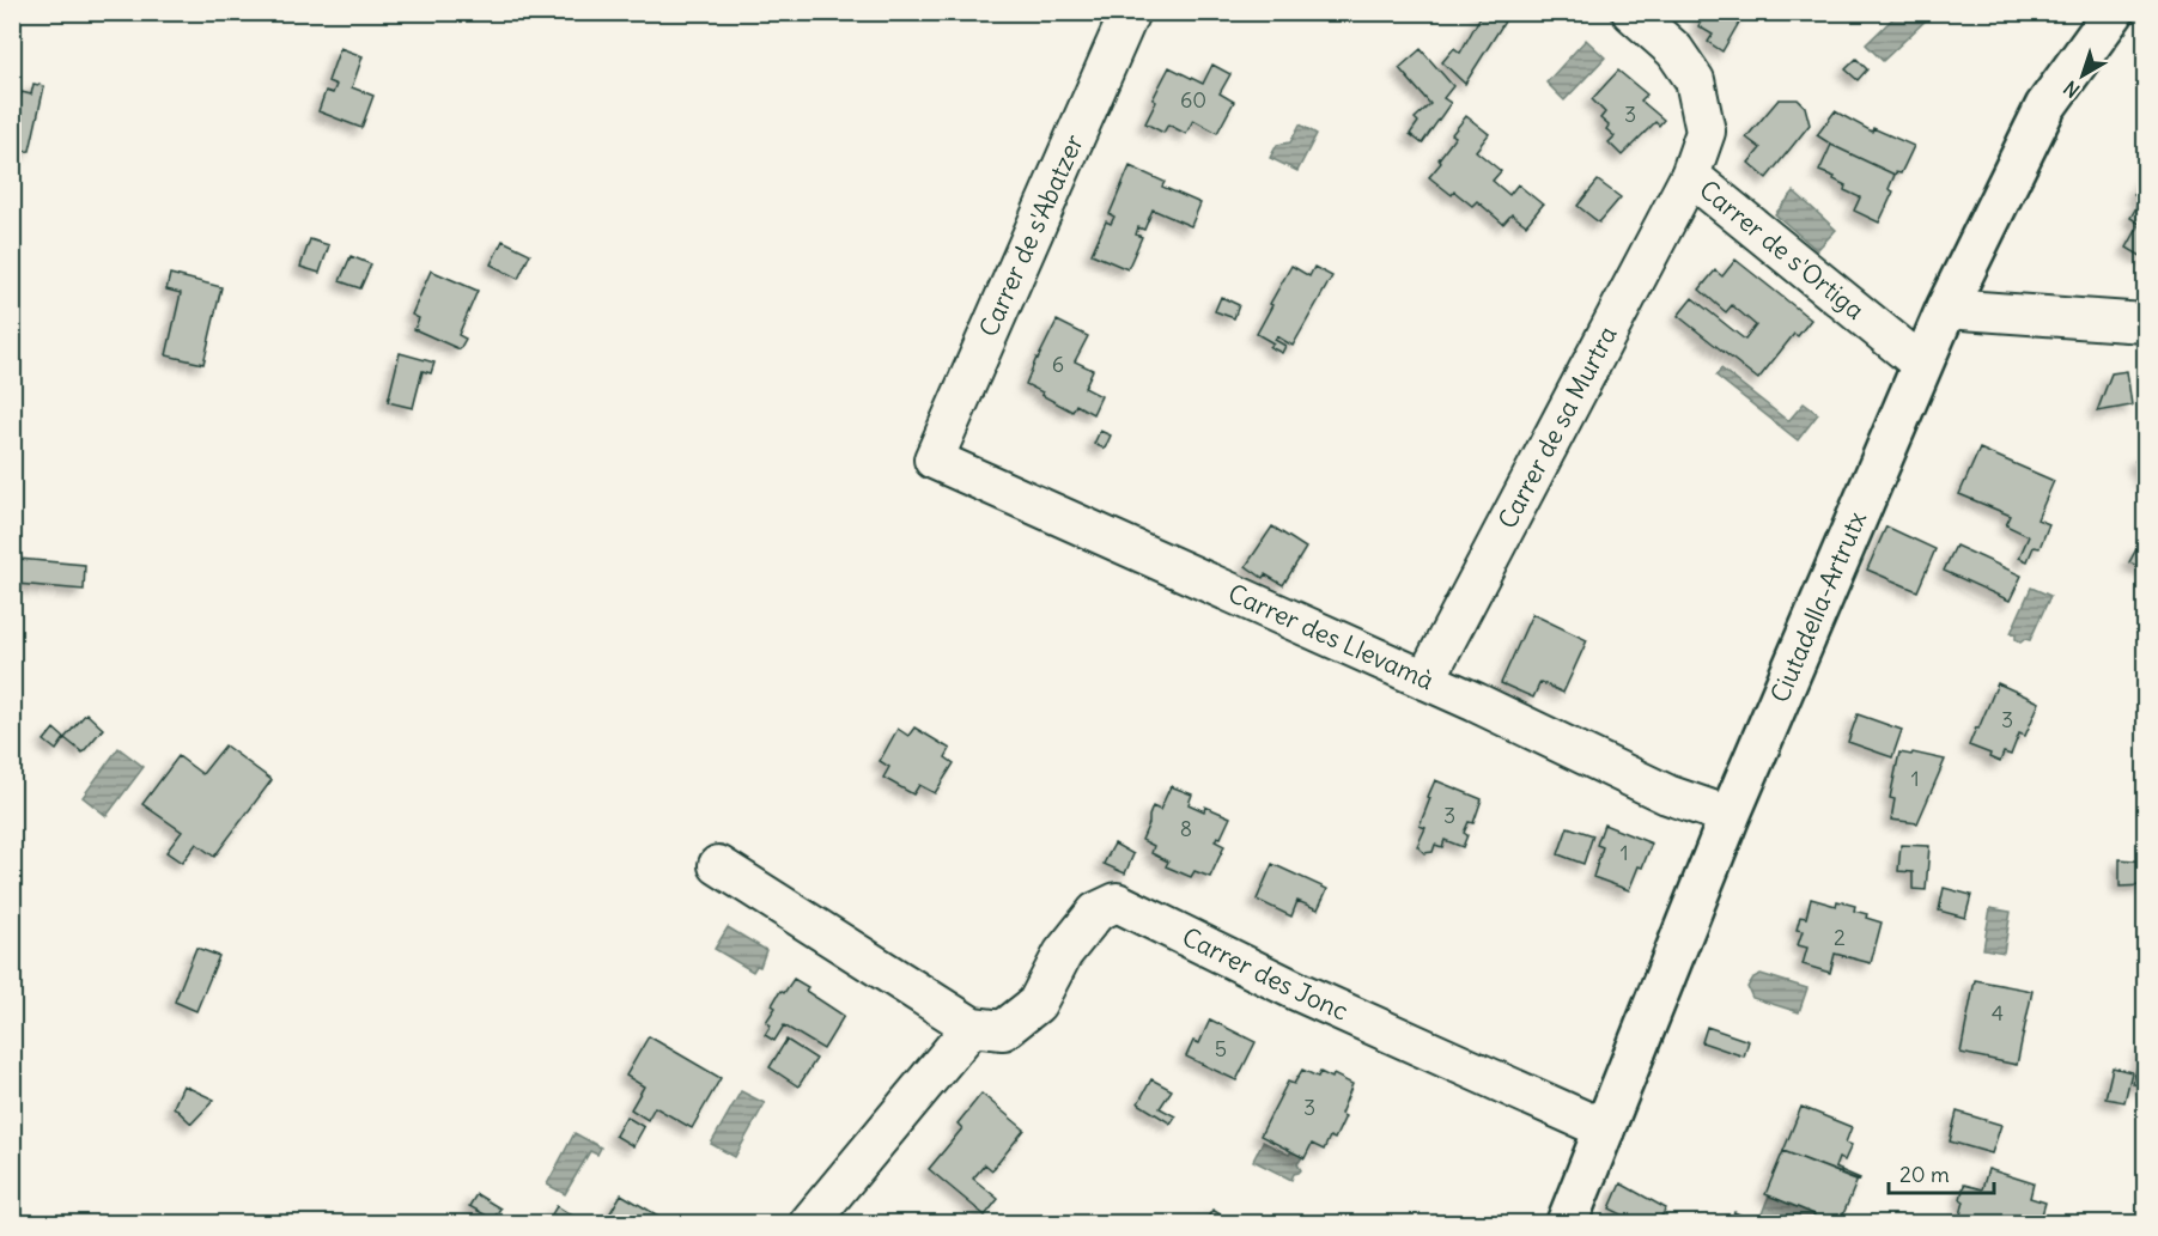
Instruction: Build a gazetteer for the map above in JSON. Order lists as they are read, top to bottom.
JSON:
{
  "streets": {
    "main road": ["Ciutadella-Artrutx"],
    "street": [
      "Carrer de s'Abatzer",
      "Carrer de s'Ortiga",
      "Carrer de sa Murtra",
      "Carrer des Llevamà",
      "Carrer des Jonc"
    ]
  },
  "crossings": [
    ["Carrer de s'Abatzer", "Carrer des Llevamà"],
    ["Carrer de s'Ortiga", "Carrer de sa Murtra"],
    ["Carrer de s'Ortiga", "Ciutadella-Artrutx"],
    ["Carrer de sa Murtra", "Carrer des Llevamà"],
    ["Ciutadella-Artrutx", "Carrer des Llevamà"],
    ["Ciutadella-Artrutx", "Carrer des Jonc"]
  ],
  "house_numbers": [
    "60",
    "3",
    "6",
    "3",
    "1",
    "3",
    "8",
    "1",
    "2",
    "4",
    "5",
    "3"
  ],
  "scale_bar": "20 m",
  "north": "bottom left"
}
